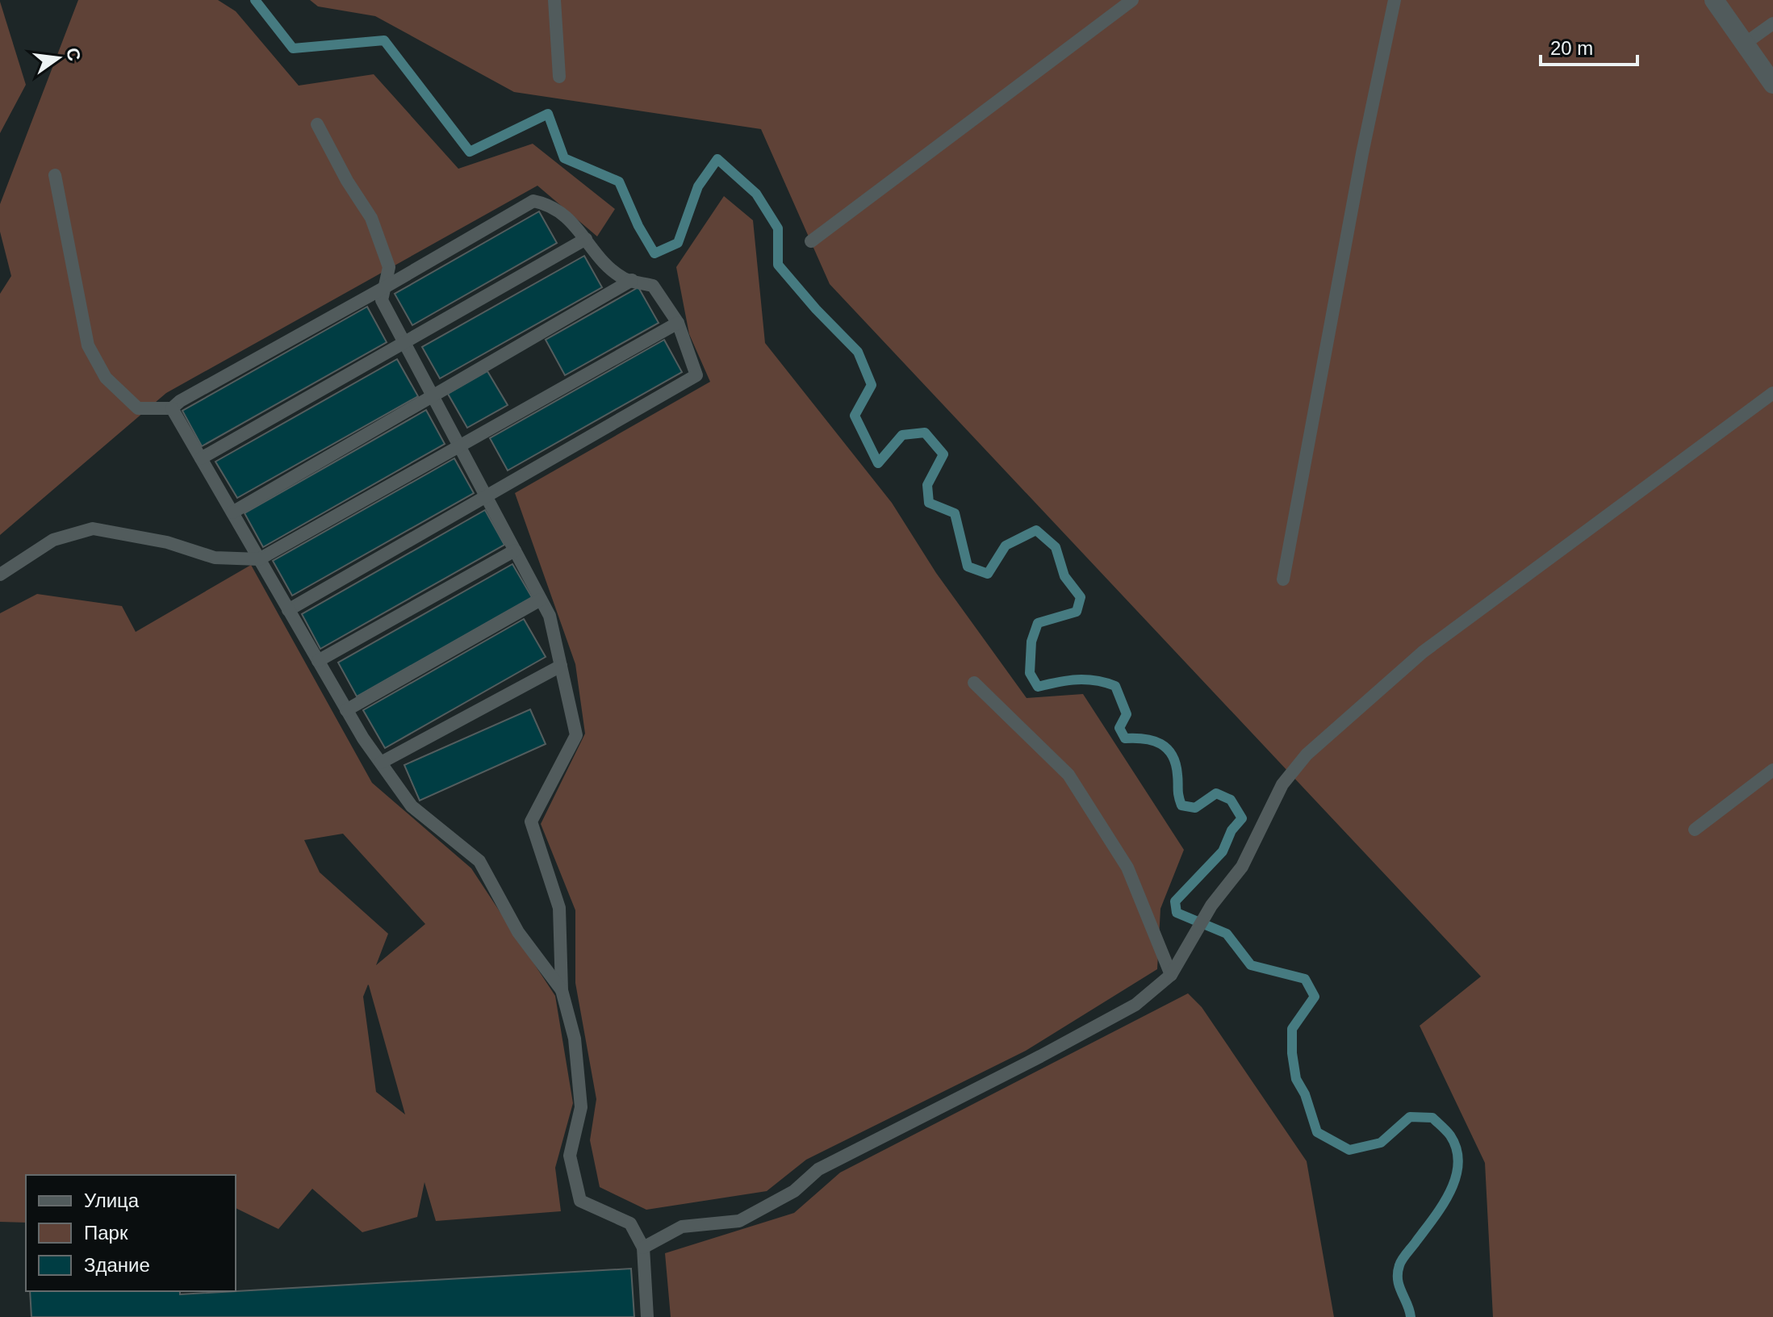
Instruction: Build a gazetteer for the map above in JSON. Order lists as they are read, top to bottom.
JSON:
{
  "legend": ["Улица", "Парк", "Здание"],
  "scale_bar": "20 m",
  "north": "right"
}
